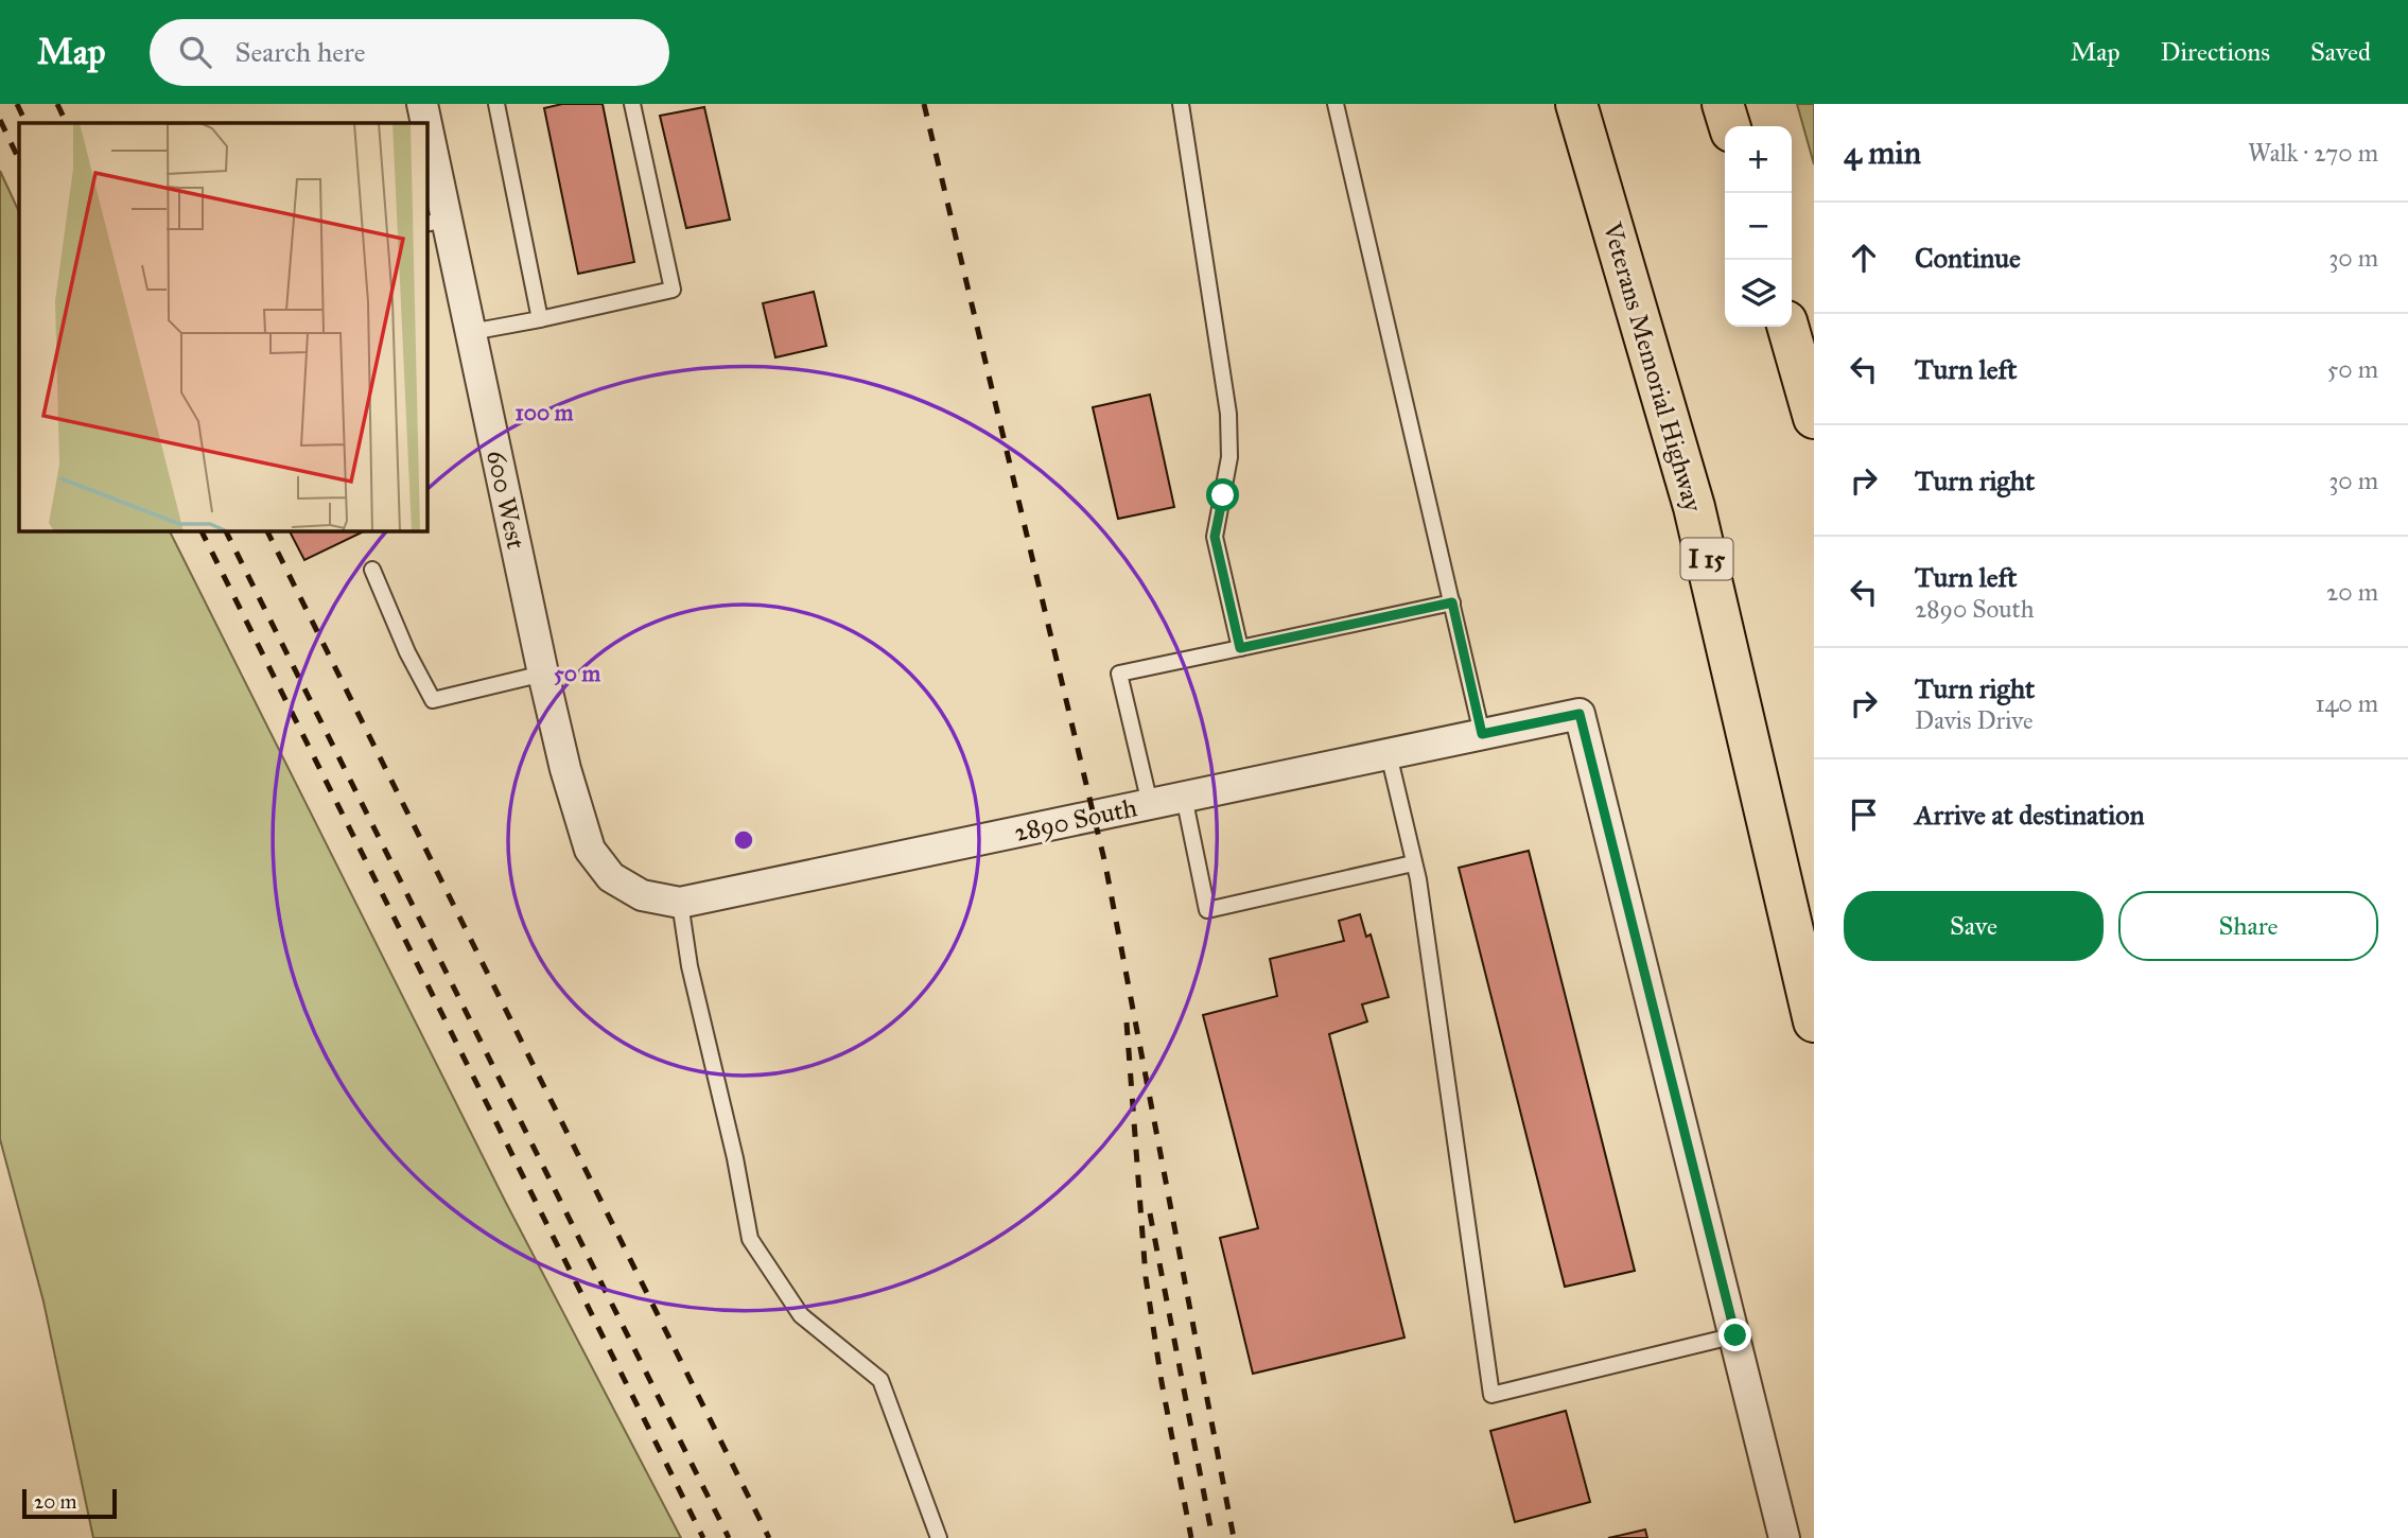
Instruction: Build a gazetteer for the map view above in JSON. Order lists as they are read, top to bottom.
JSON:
{
  "streets": {
    "highway": ["Veterans Memorial Highway", "I 15"],
    "street": ["600 West", "2890 South"]
  },
  "crossings": [
    ["600 West", "2890 South"]
  ],
  "scale_bar": "20 m",
  "page": {
    "header": "Map",
    "search": "Search here",
    "nav": ["Map", "Directions", "Saved"],
    "heading": ["4 min", "Walk · 270 m"],
    "map_buttons": ["+", "−"],
    "list": [
      ["Continue", "30 m"],
      ["Turn left", "50 m"],
      ["Turn right", "30 m"],
      ["Turn left", "2890 South", "20 m"],
      ["Turn right", "Davis Drive", "140 m"],
      "Arrive at destination"
    ],
    "buttons": ["Save", "Share"],
    "scale": "20 m"
  },
  "rings": ["100 m", "50 m"]
}
